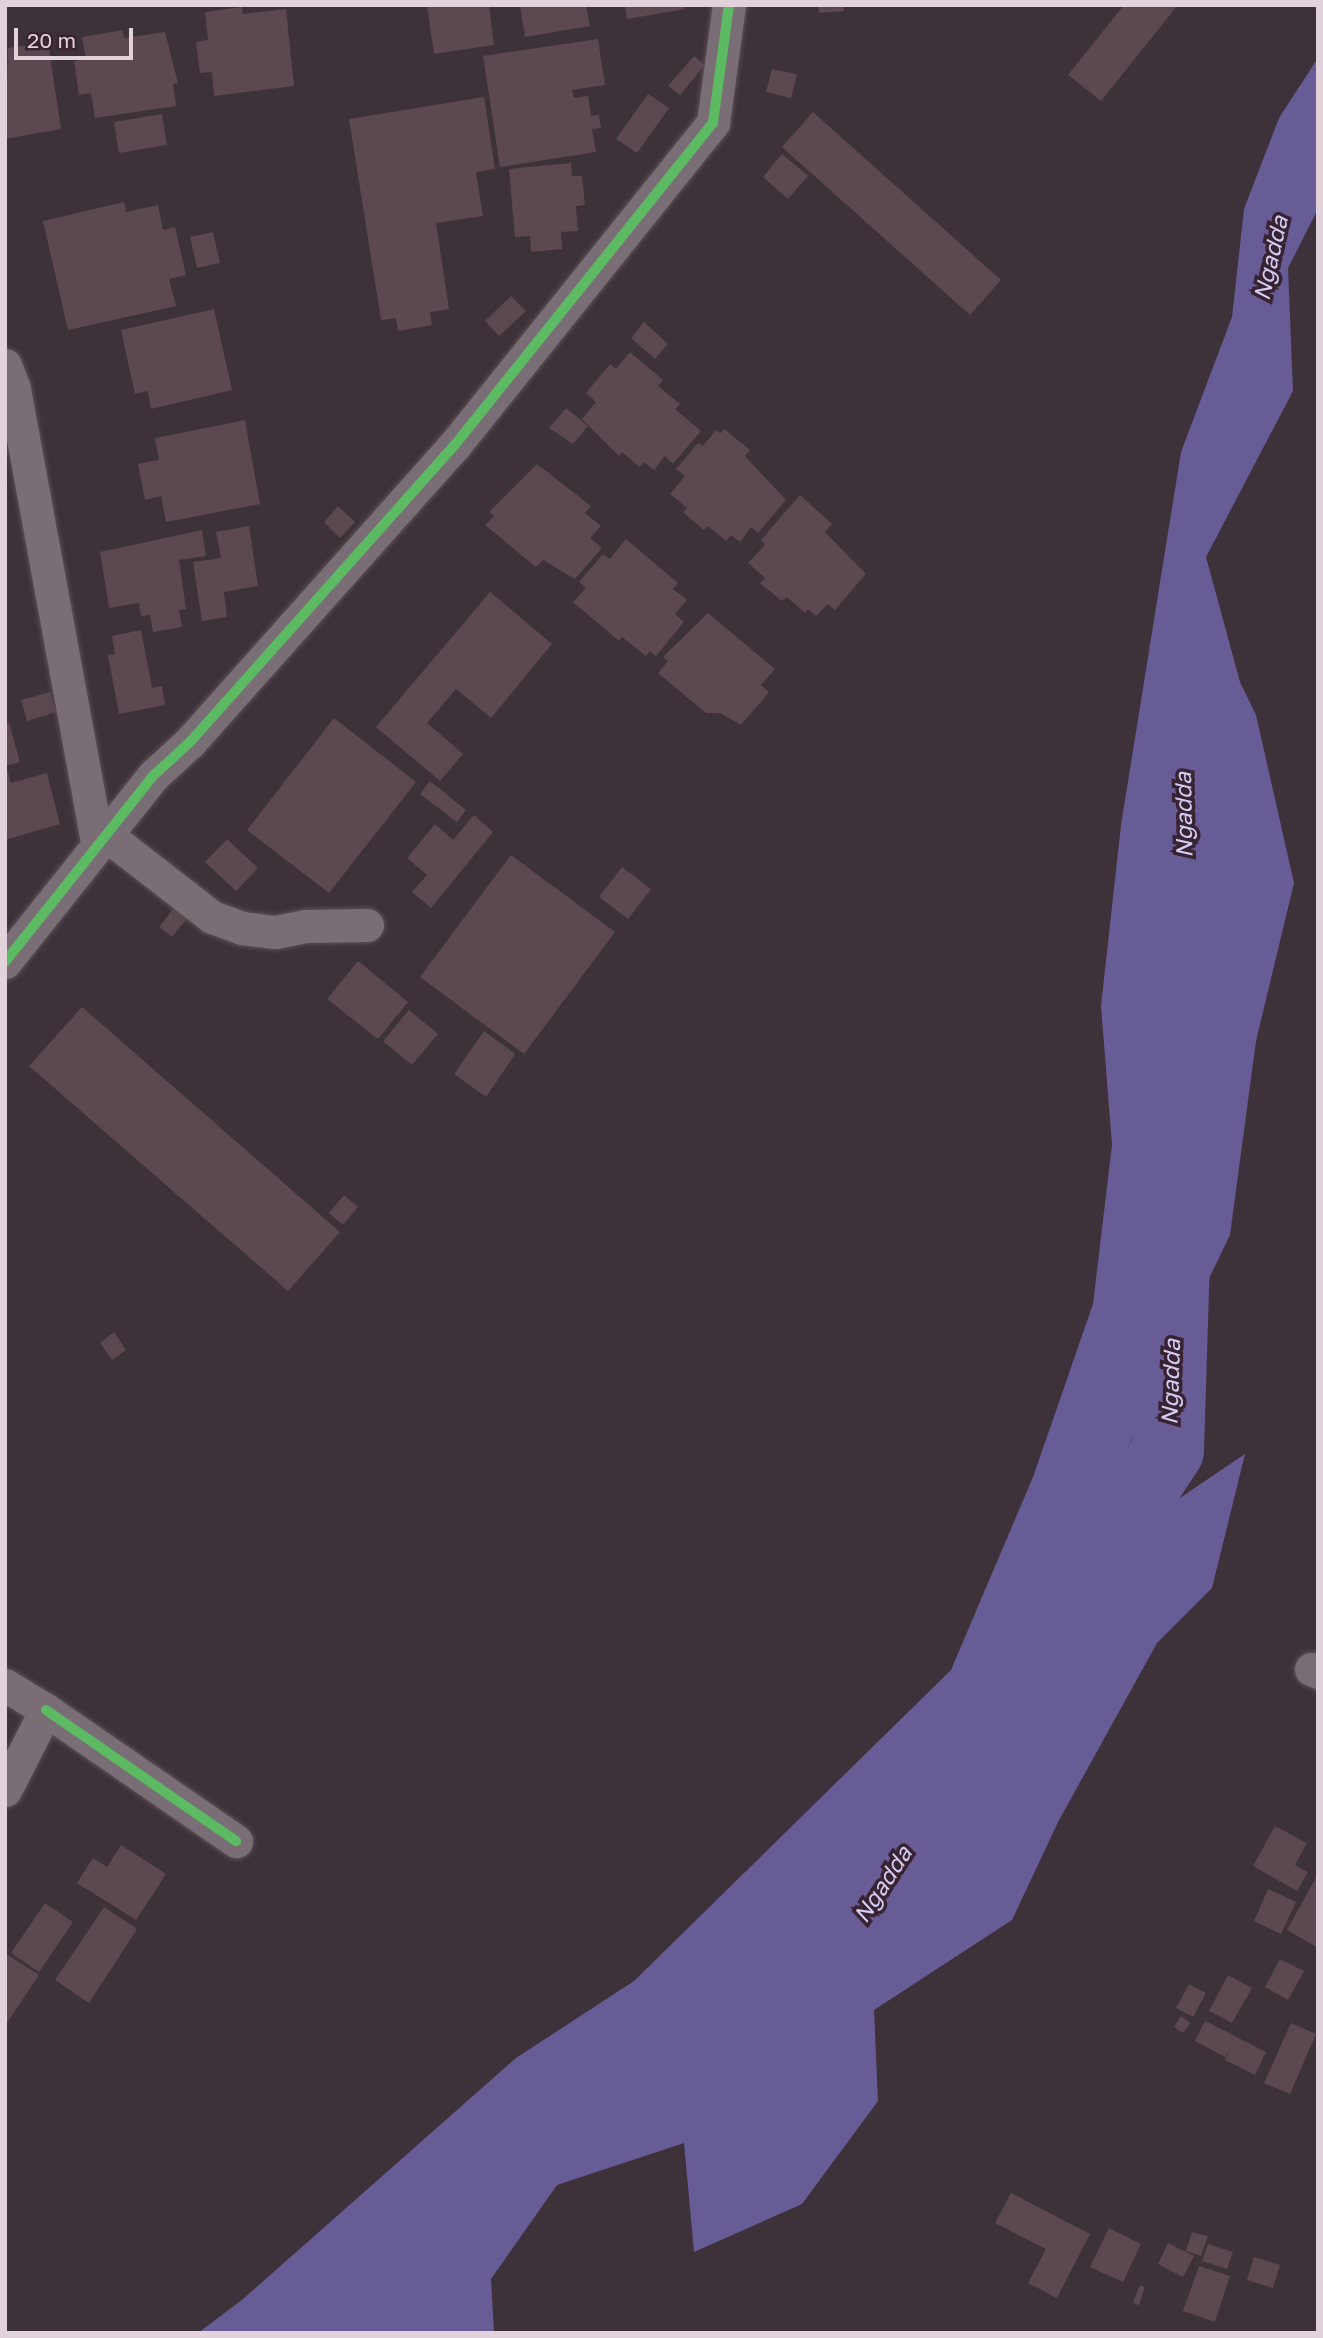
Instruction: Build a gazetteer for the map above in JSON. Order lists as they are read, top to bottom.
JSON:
{
  "water": ["Ngadda"],
  "scale_bar": "20 m"
}
